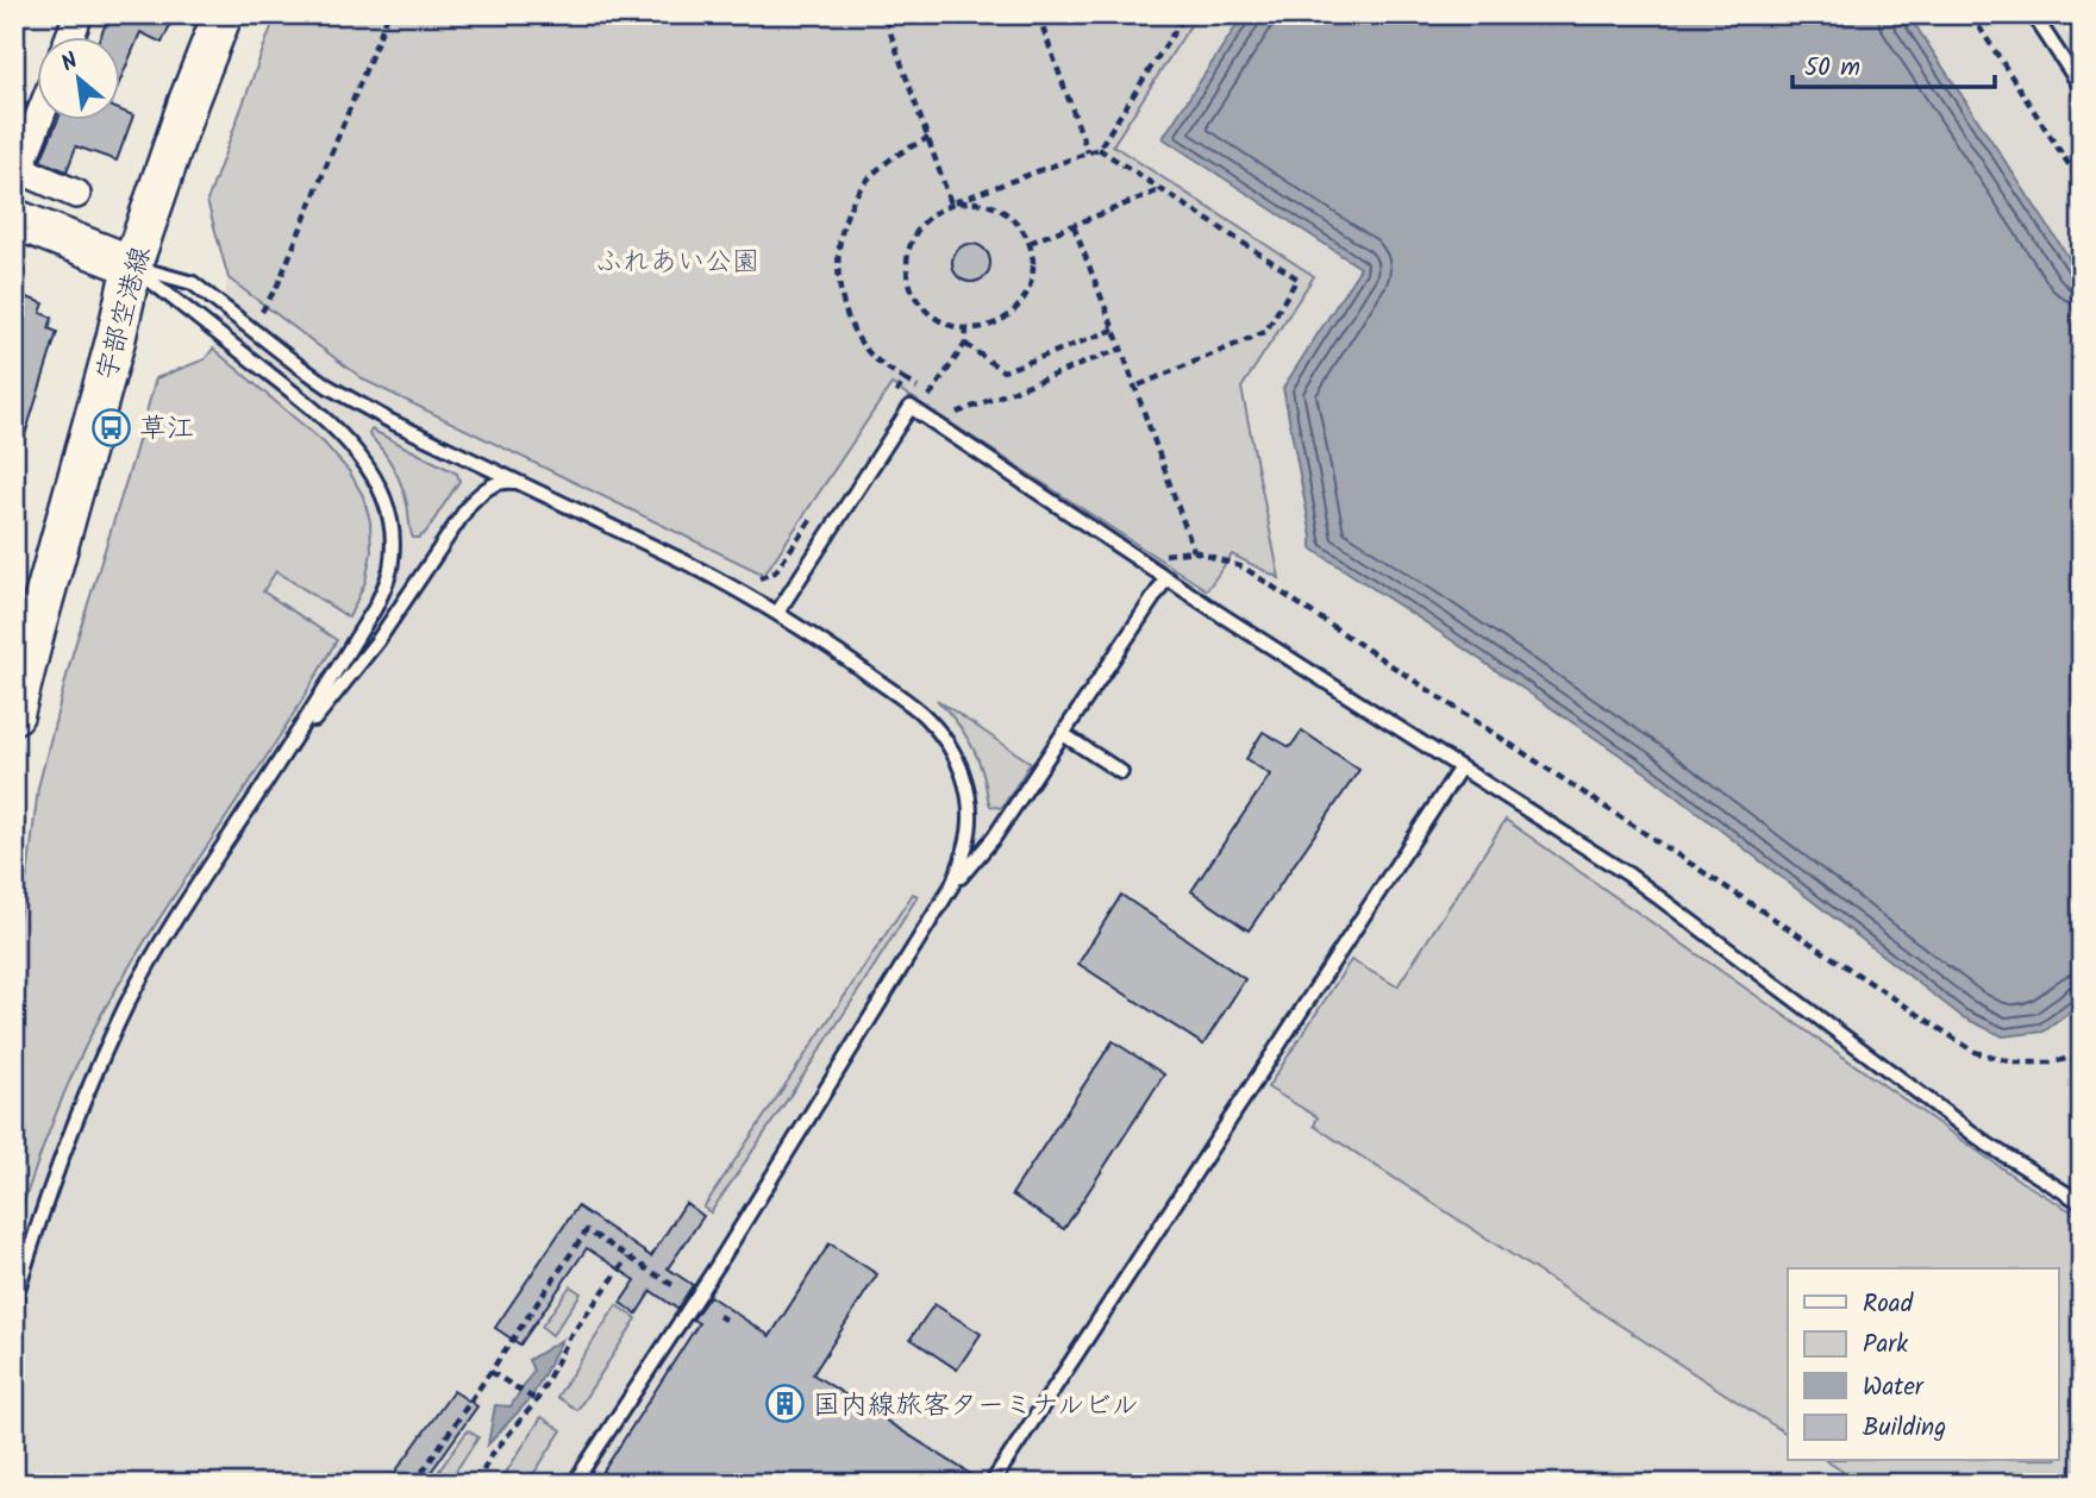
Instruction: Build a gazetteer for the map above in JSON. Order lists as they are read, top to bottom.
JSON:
{
  "streets": {
    "main road": ["宇部空港線"]
  },
  "parks": ["ふれあい公園"],
  "places": {
    "bus stop": ["草江"],
    "building": ["国内線旅客ターミナルビル"]
  },
  "legend": [
    "Road",
    "Park",
    "Water",
    "Building"
  ],
  "scale_bar": "50 m",
  "north": "top left"
}
